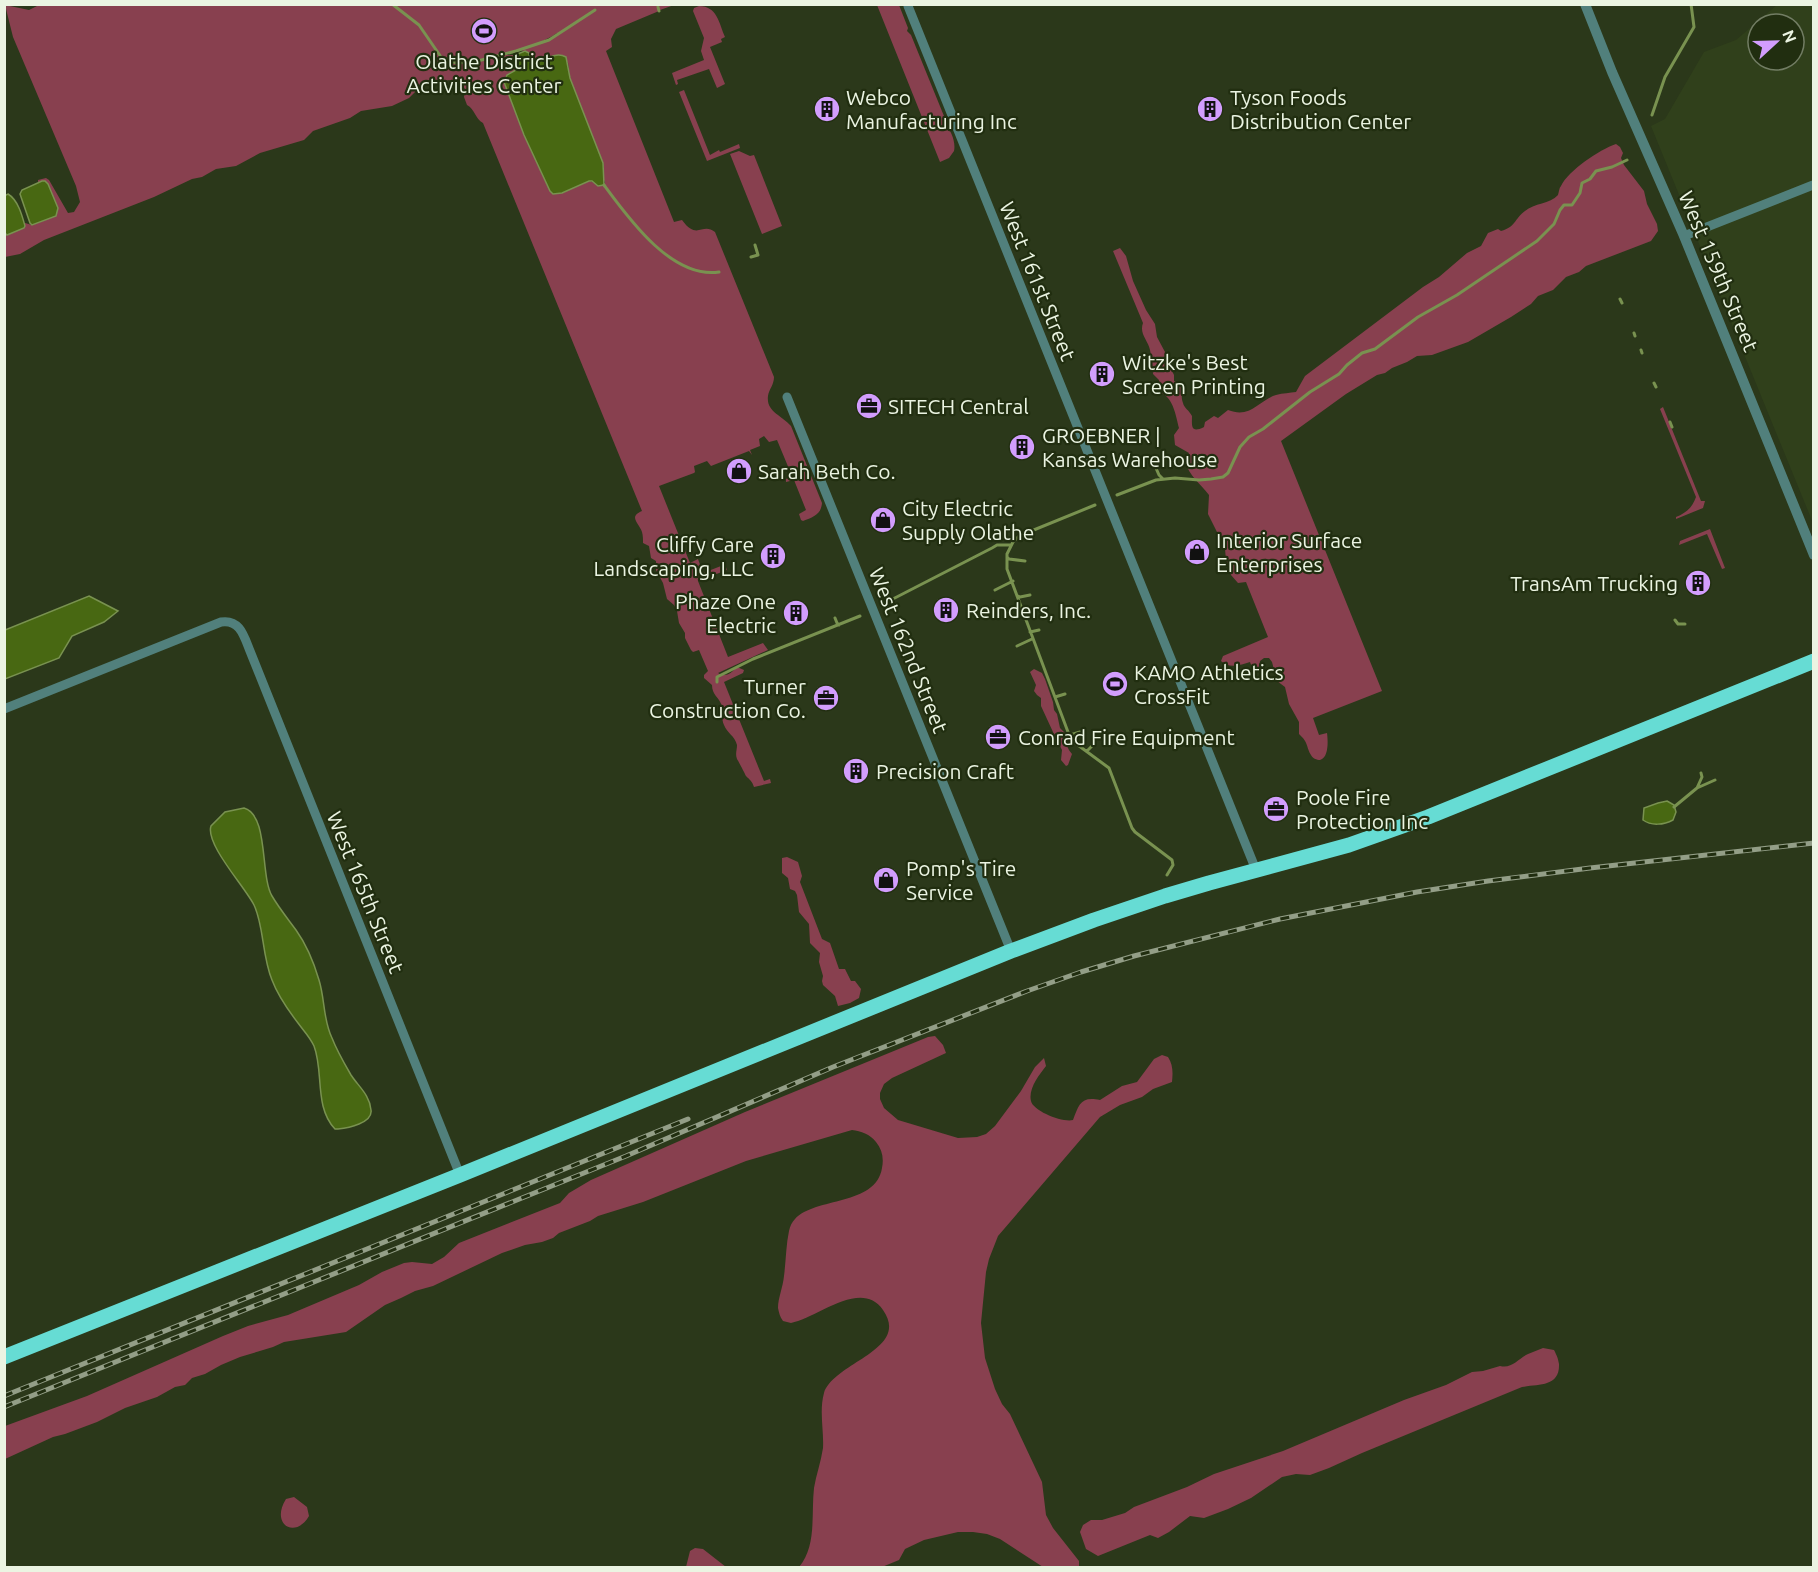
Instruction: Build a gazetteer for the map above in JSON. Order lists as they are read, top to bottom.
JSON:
{
  "streets": {
    "street": [
      "West 159th Street",
      "West 161st Street",
      "West 162nd Street",
      "West 165th Street"
    ]
  },
  "places": {
    "sports": ["Olathe District Activities Center", "KAMO Athletics CrossFit"],
    "building": [
      "Webco Manufacturing Inc",
      "Tyson Foods Distribution Center",
      "Witzke's Best Screen Printing",
      "GROEBNER | Kansas Warehouse",
      "Cliffy Care Landscaping, LLC",
      "TransAm Trucking",
      "Reinders, Inc.",
      "Phaze One Electric",
      "Precision Craft"
    ],
    "office": [
      "SITECH Central",
      "Turner Construction Co.",
      "Conrad Fire Equipment",
      "Poole Fire Protection Inc"
    ],
    "shop": [
      "Sarah Beth Co.",
      "City Electric Supply Olathe",
      "Interior Surface Enterprises",
      "Pomp's Tire Service"
    ]
  },
  "north": "right"
}
